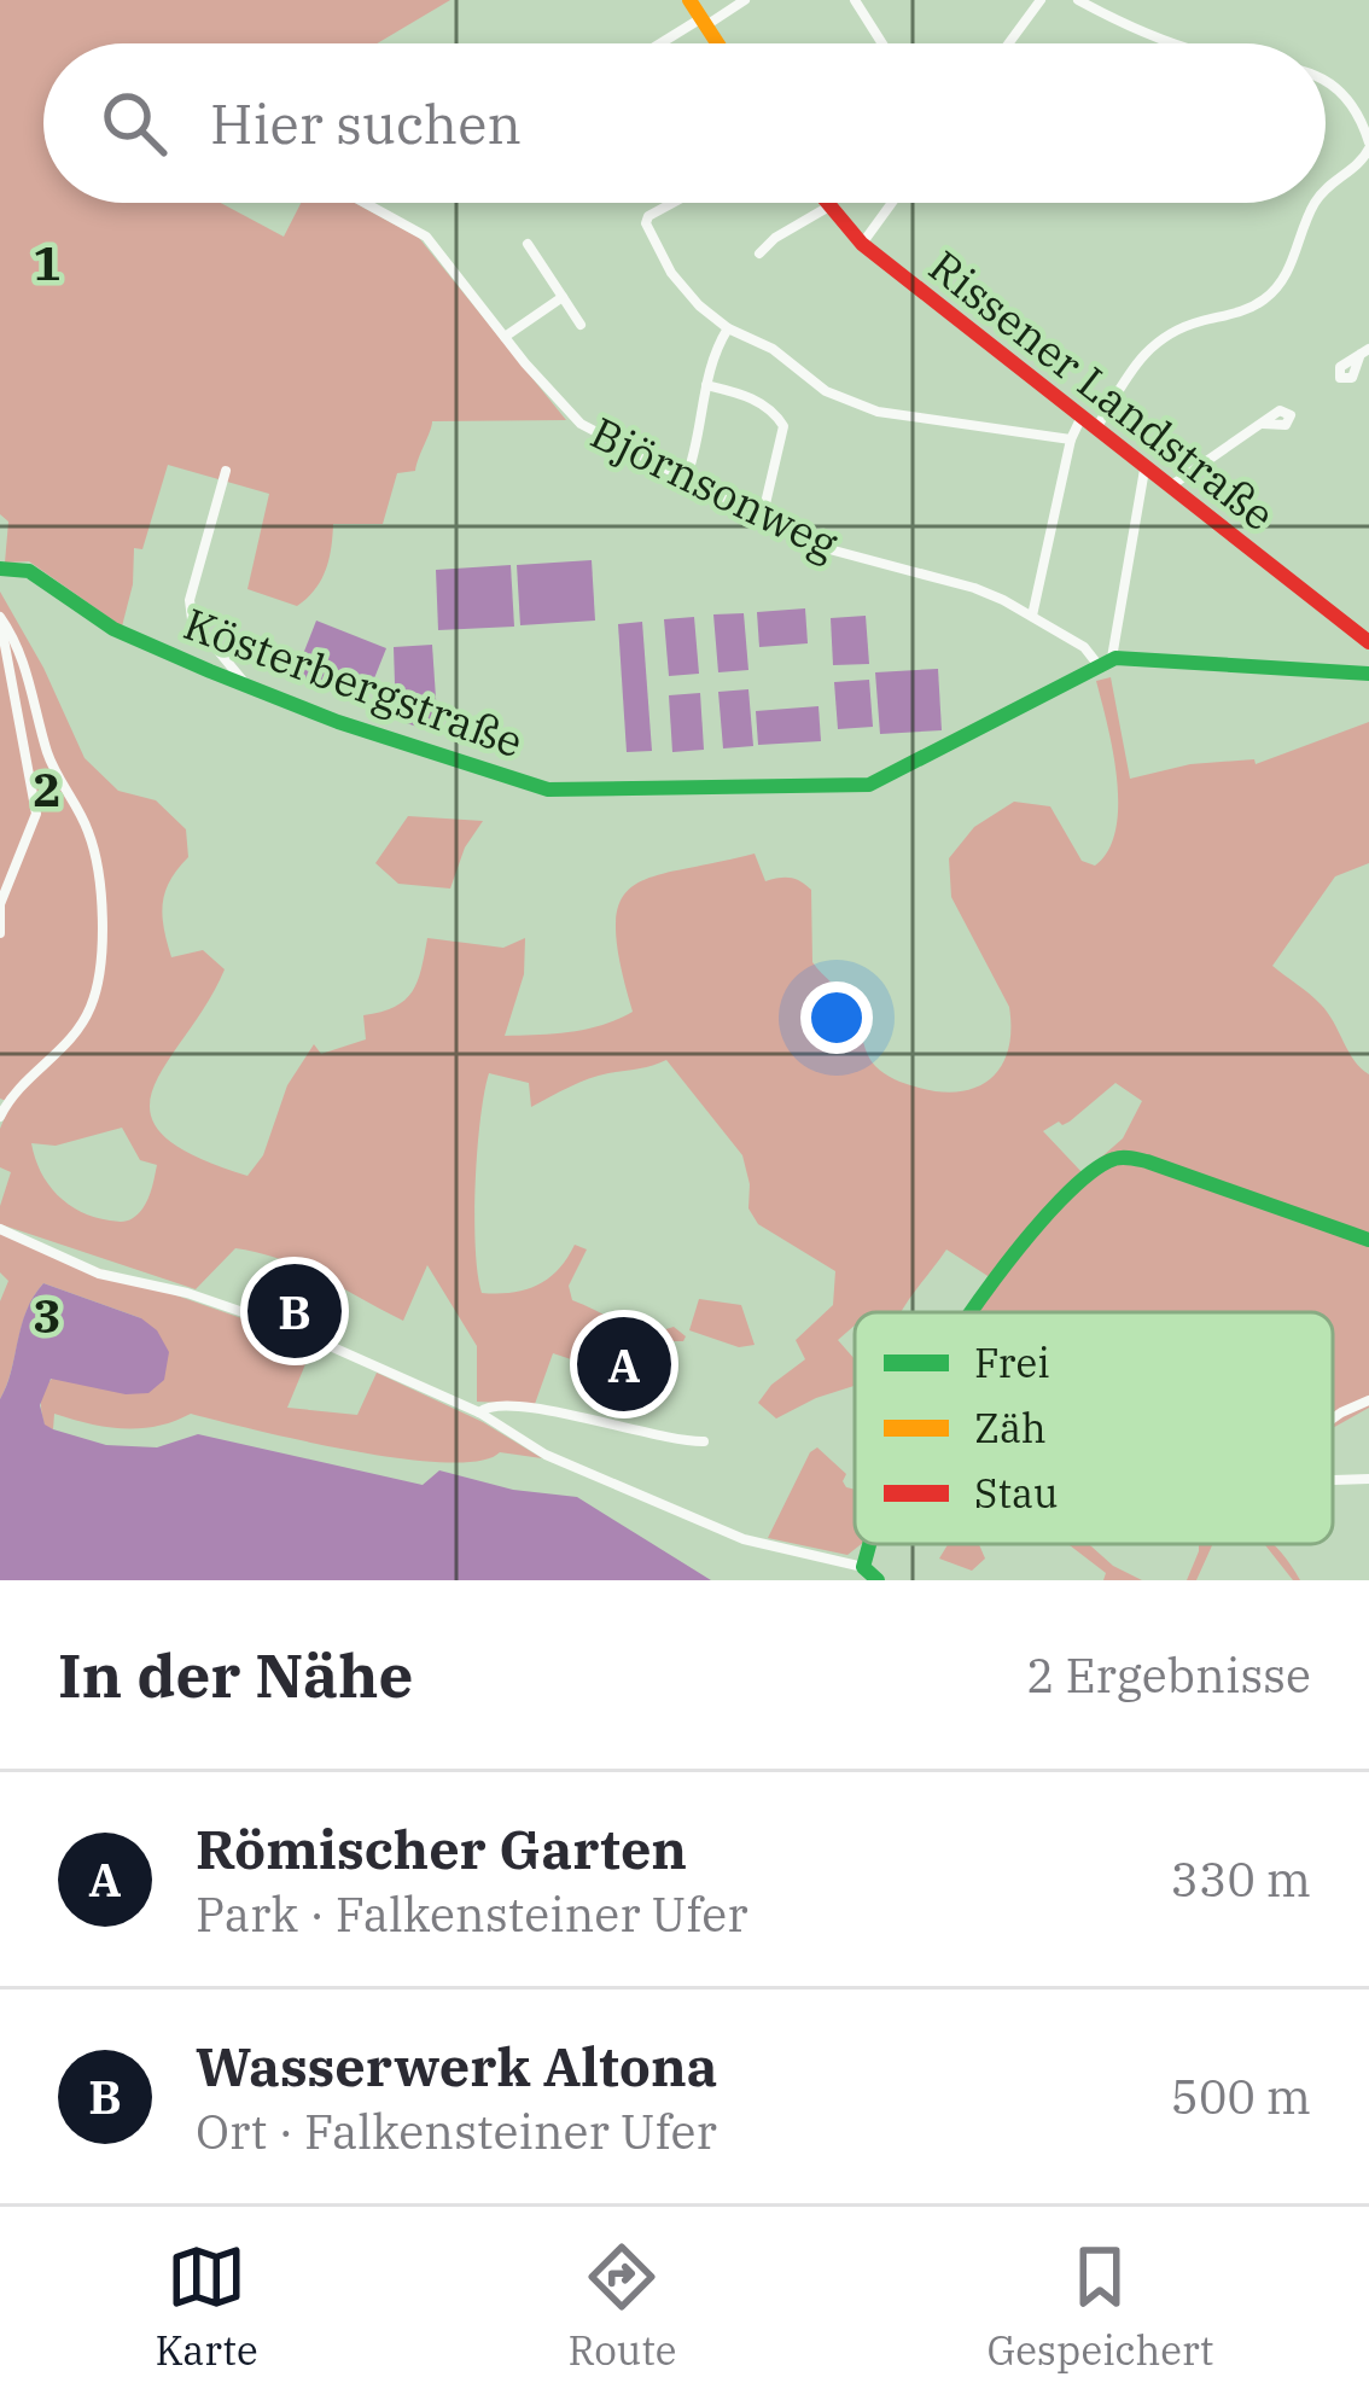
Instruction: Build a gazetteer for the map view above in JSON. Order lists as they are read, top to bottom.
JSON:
{
  "streets": {
    "street": ["Rissener Landstraße", "Björnsonweg", "Kösterbergstraße"]
  },
  "crossings": [
    ["Björnsonweg", "Kösterbergstraße"]
  ],
  "legend": ["Frei", "Zäh", "Stau"],
  "page": {
    "search": "Hier suchen",
    "pins": ["B", "A"],
    "heading": ["In der Nähe", "2 Ergebnisse"],
    "list": [
      {
        "mark": "A",
        "name": "Römischer Garten",
        "note": "Park · Falkensteiner Ufer",
        "value": "330 m"
      },
      {
        "mark": "B",
        "name": "Wasserwerk Altona",
        "note": "Ort · Falkensteiner Ufer",
        "value": "500 m"
      }
    ],
    "nav": ["Karte", "Route", "Gespeichert"]
  },
  "grid": {
    "rows": ["1", "2", "3"]
  }
}
